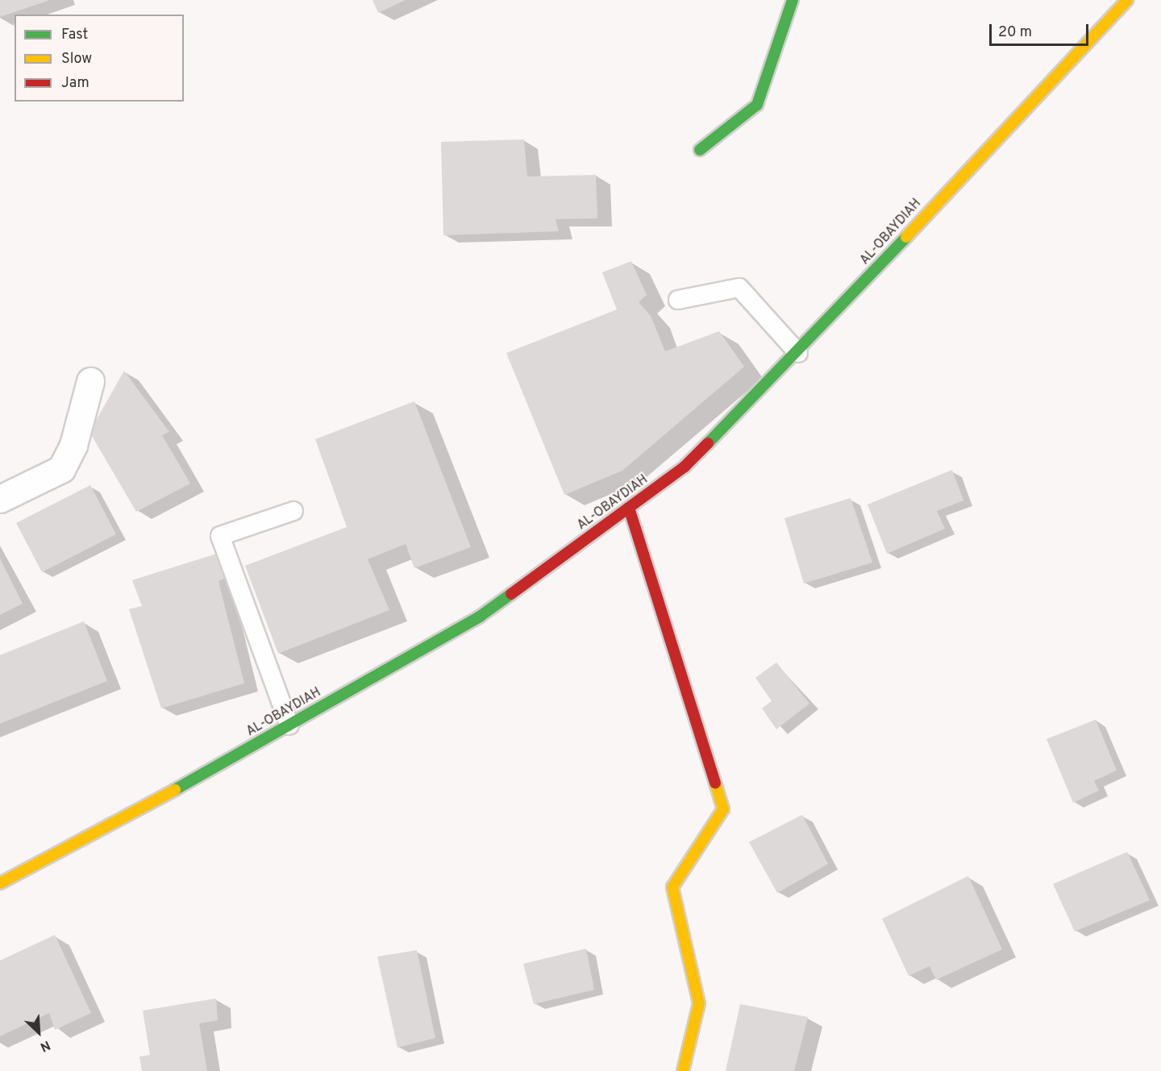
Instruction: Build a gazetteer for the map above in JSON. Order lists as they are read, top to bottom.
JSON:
{
  "streets": {
    "main road": ["AL-OBAYDIAH"]
  },
  "legend": ["Fast", "Slow", "Jam"],
  "scale_bar": "20 m",
  "north": "bottom right"
}
